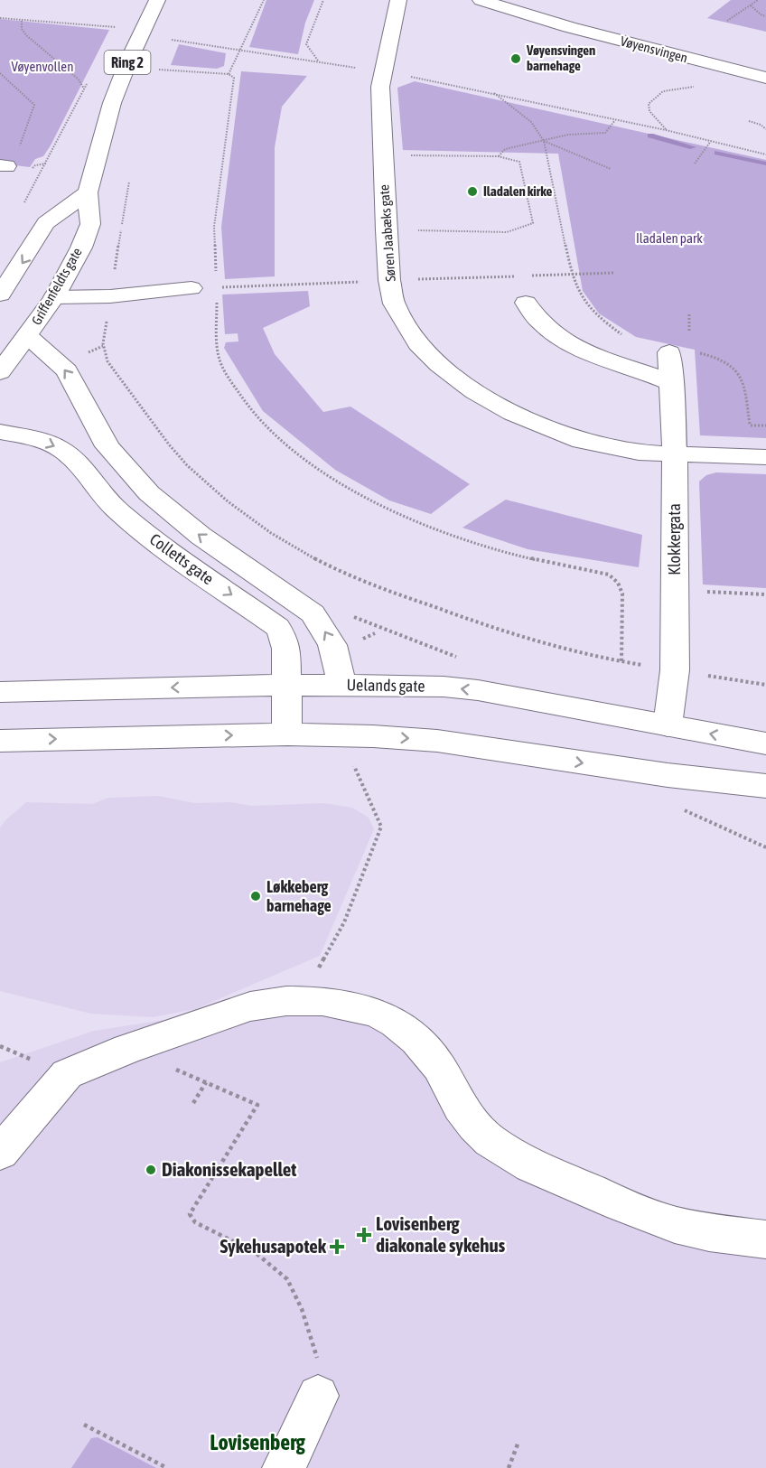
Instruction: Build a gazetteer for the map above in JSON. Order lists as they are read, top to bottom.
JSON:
{
  "streets": {
    "main road": [
      "Vøyensvingen",
      "Ring 2",
      "Søren Jaabæks gate",
      "Griffenfeldts gate",
      "Klokkergata",
      "Colletts gate",
      "Uelands gate"
    ]
  },
  "crossings": [
    ["Søren Jaabæks gate", "Klokkergata"],
    ["Griffenfeldts gate", "Colletts gate"],
    ["Klokkergata", "Uelands gate"],
    ["Colletts gate", "Uelands gate"]
  ],
  "districts": ["Lovisenberg"],
  "parks": ["Vøyenvollen", "Iladalen park"],
  "places": {
    "other": [
      "Vøyensvingen barnehage",
      "Iladalen kirke",
      "Løkkeberg barnehage",
      "Diakonissekapellet"
    ],
    "health": ["Lovisenberg diakonale sykehus", "Sykehusapotek"]
  }
}
